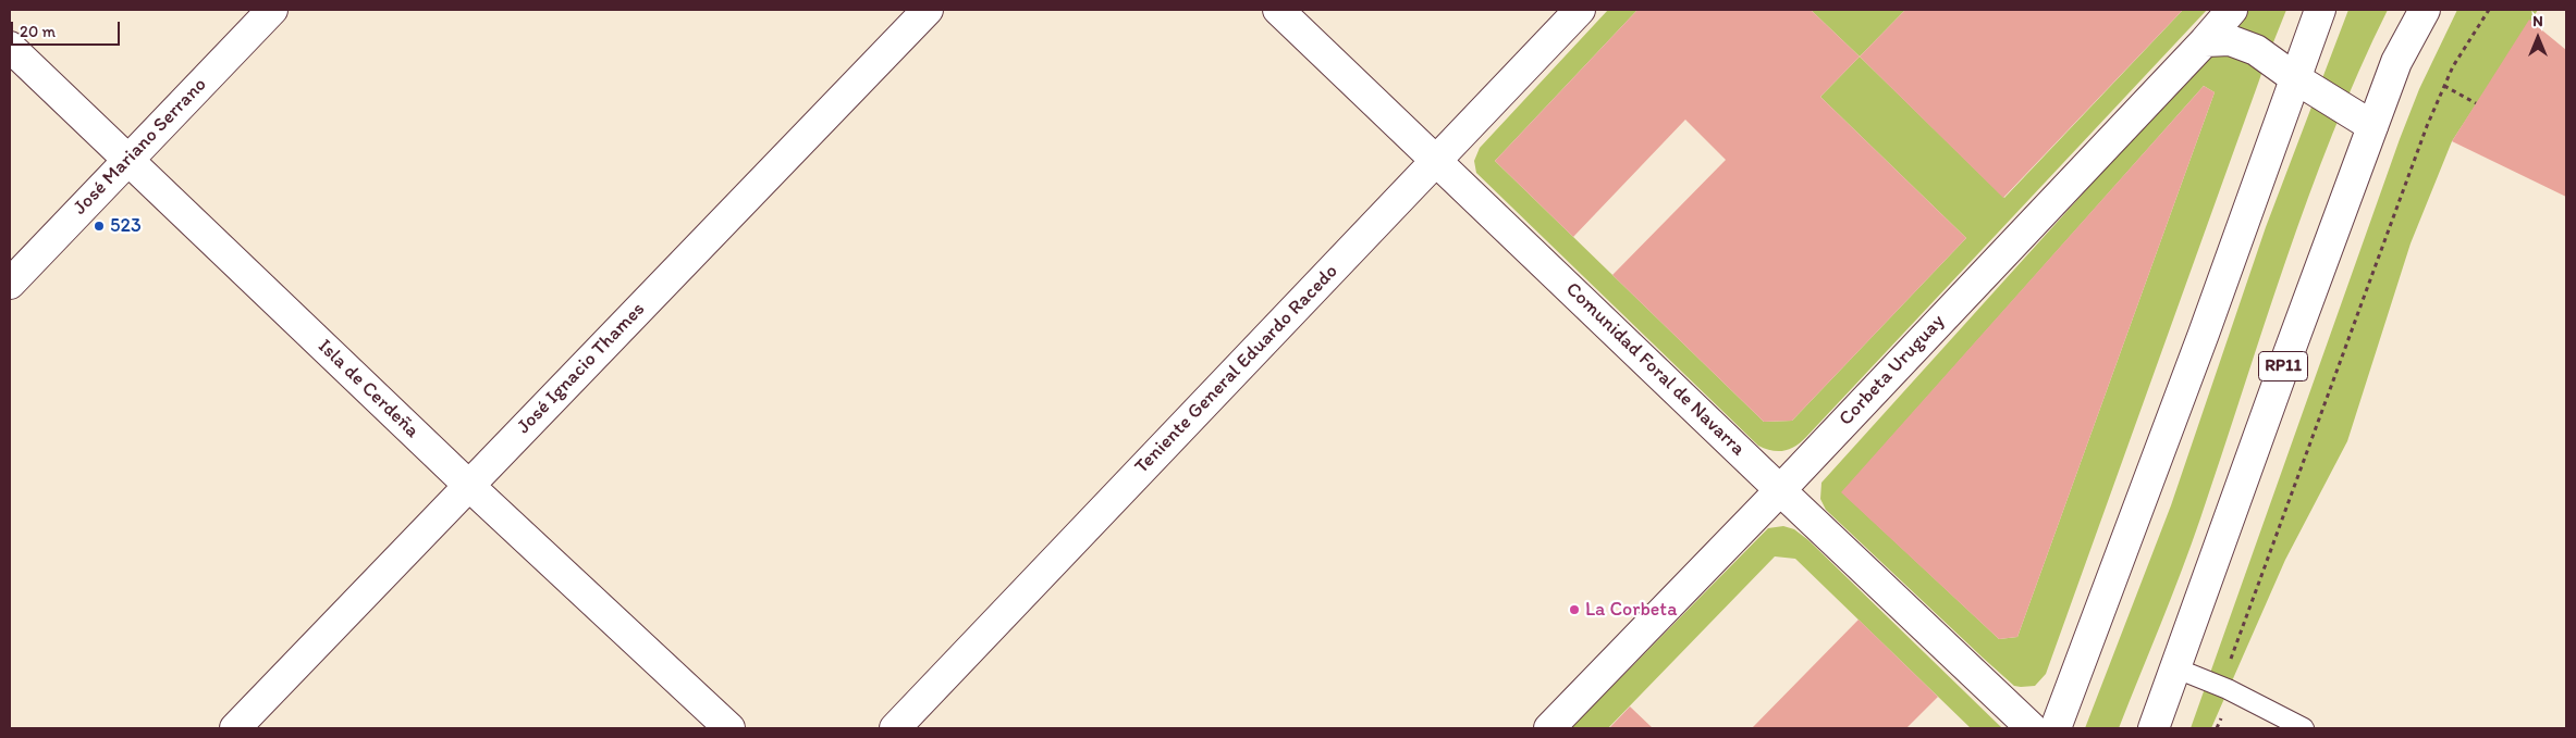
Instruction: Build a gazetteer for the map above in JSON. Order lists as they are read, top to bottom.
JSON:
{
  "streets": {
    "street": [
      "José Mariano Serrano",
      "RP11",
      "José Ignacio Thames",
      "Teniente General Eduardo Racedo",
      "Comunidad Foral de Navarra",
      "Corbeta Uruguay",
      "Isla de Cerdeña"
    ]
  },
  "crossings": [
    ["José Mariano Serrano", "Isla de Cerdeña"],
    ["José Ignacio Thames", "Isla de Cerdeña"],
    ["Teniente General Eduardo Racedo", "Comunidad Foral de Navarra"],
    ["Comunidad Foral de Navarra", "Corbeta Uruguay"]
  ],
  "places": ["523", "La Corbeta"],
  "scale_bar": "20 m",
  "north": "top"
}
